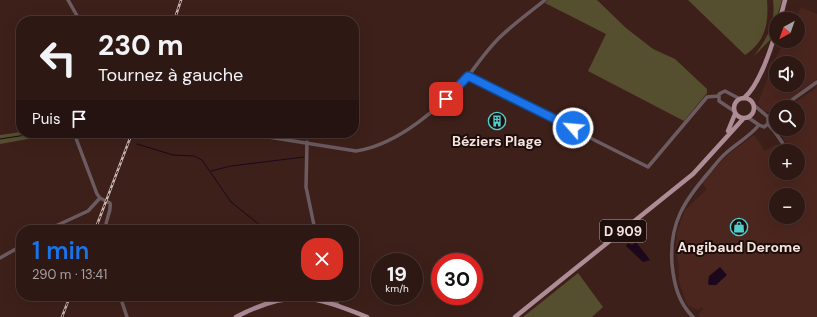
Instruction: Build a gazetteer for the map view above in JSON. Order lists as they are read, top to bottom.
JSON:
{
  "streets": {
    "main road": ["D 909"]
  },
  "places": {
    "building": ["Béziers Plage"],
    "shop": ["Angibaud Derome"]
  },
  "north": "bottom left",
  "page": {
    "map_buttons": ["+", "−"],
    "turn": ["230 m", "Tournez à gauche"],
    "then": "Puis",
    "heading": ["1 min", "290 m · 13:41"],
    "speed": "19 km/h",
    "limit": "30"
  }
}
